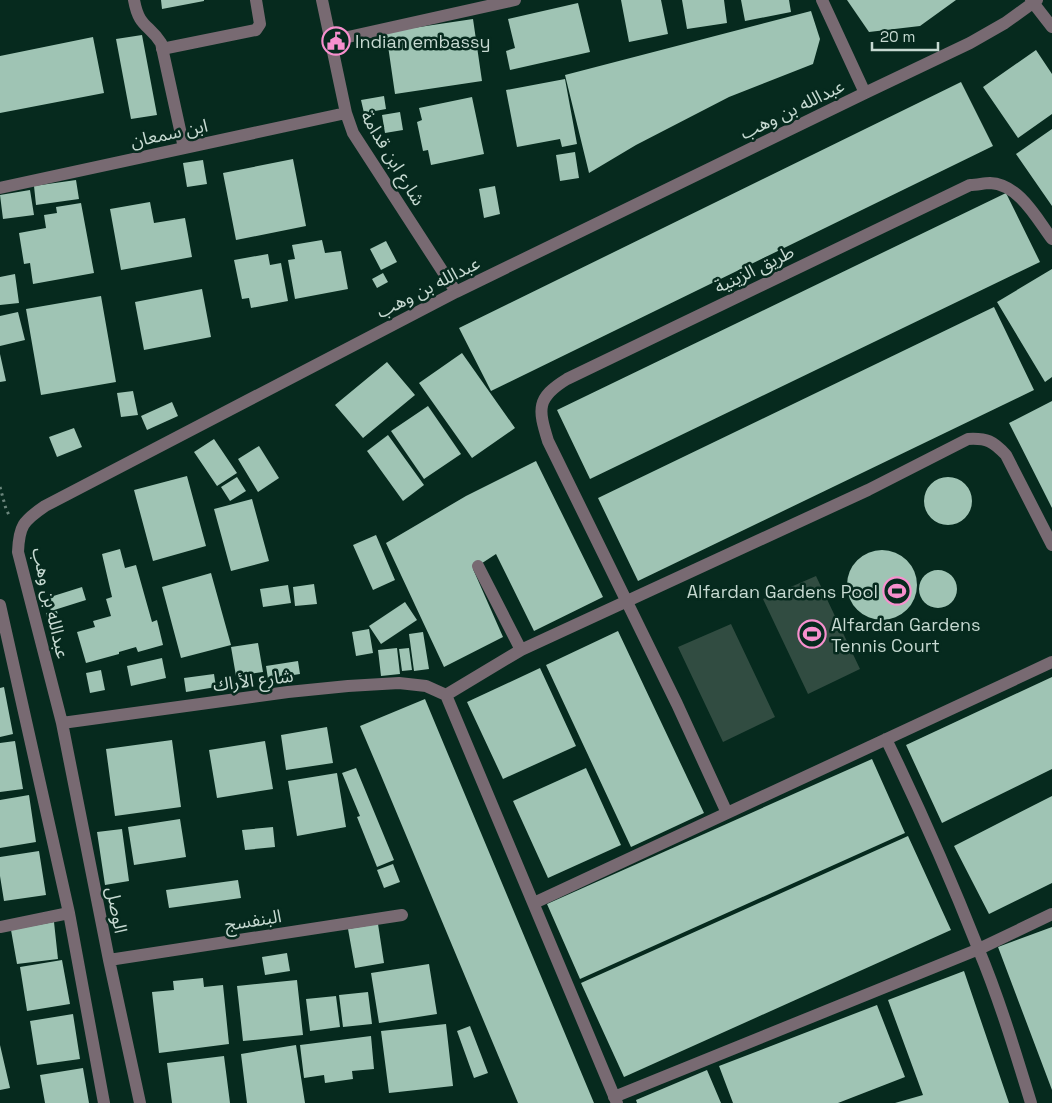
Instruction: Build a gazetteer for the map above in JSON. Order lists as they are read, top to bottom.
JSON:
{
  "streets": {
    "street": [
      "عبدالله بن وهب",
      "ابن سمعان",
      "شارع ابن قدامة",
      "طريق الزينية",
      "شارع الأراك",
      "الوصل",
      "البنفسج"
    ]
  },
  "crossings": [
    ["عبدالله بن وهب", "شارع ابن قدامة"],
    ["عبدالله بن وهب", "شارع الأراك"],
    ["عبدالله بن وهب", "الوصل"],
    ["ابن سمعان", "شارع ابن قدامة"],
    ["شارع الأراك", "الوصل"],
    ["الوصل", "البنفسج"]
  ],
  "places": {
    "public building": ["Indian embassy"],
    "sports": ["Alfardan Gardens Pool", "Alfardan Gardens Tennis Court"]
  },
  "scale_bar": "20 m"
}
